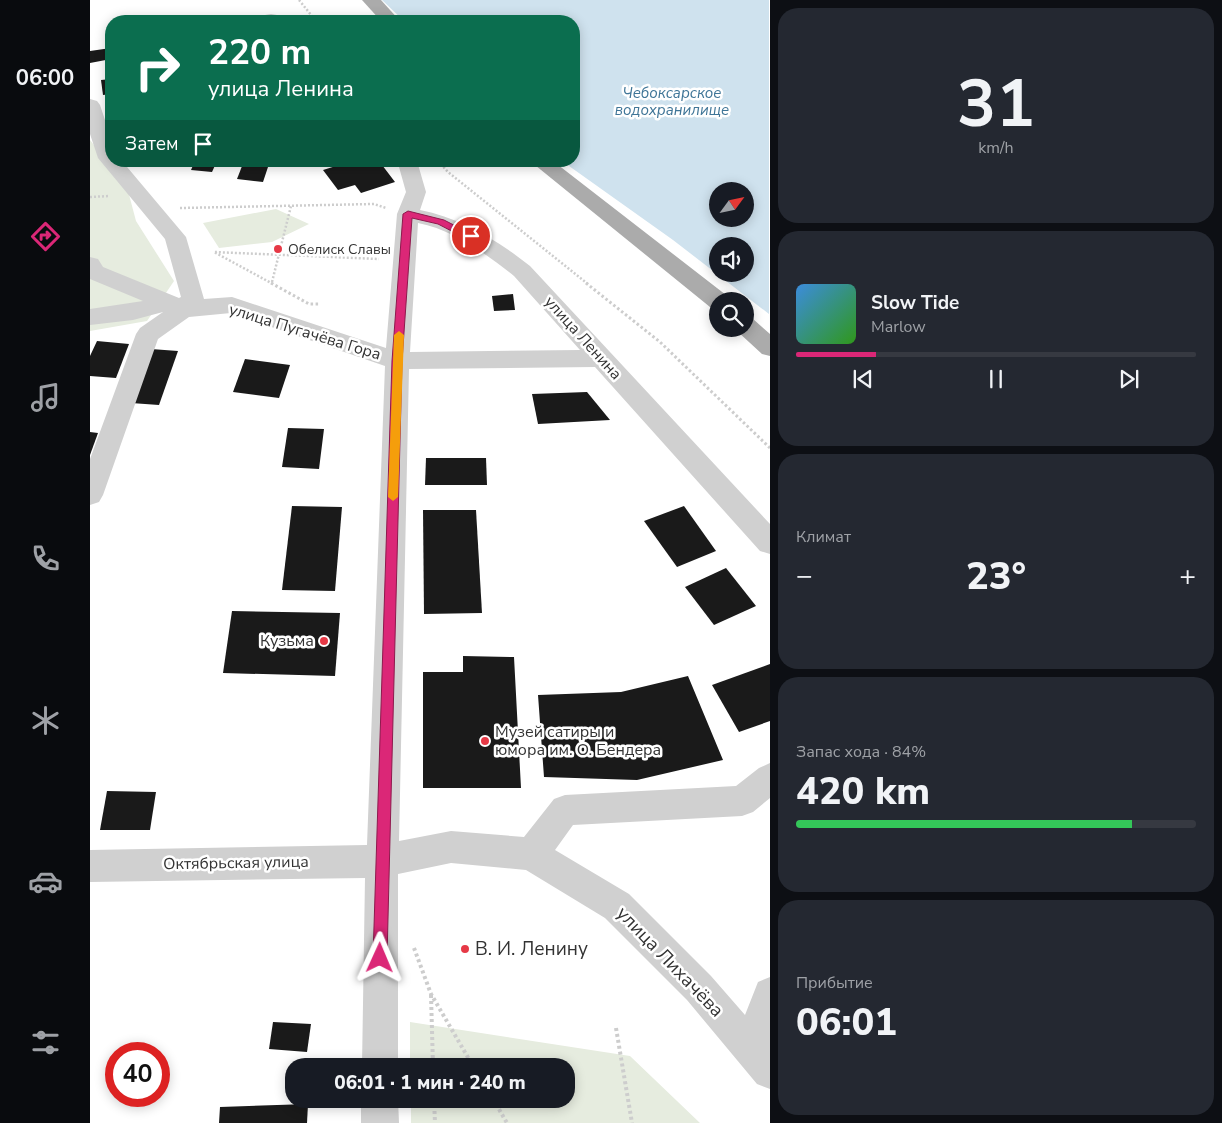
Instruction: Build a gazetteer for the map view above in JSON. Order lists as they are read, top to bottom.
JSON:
{
  "streets": {
    "street": [
      "улица Пугачёва Гора",
      "улица Ленина",
      "Октябрьская улица",
      "улица Лихачёва"
    ]
  },
  "crossings": [
    ["улица Пугачёва Гора", "улица Ленина"]
  ],
  "water": ["Чебоксарское водохранилище"],
  "places": [
    "Обелиск Славы",
    "Кузьма",
    "Музей сатиры и юмора им. О. Бендера",
    "В. И. Ленину"
  ],
  "north": "top right",
  "page": {
    "tabs": "06:00",
    "tile": [
      ["31", "km/h"],
      "Климат",
      ["Запас хода · 84%", "420 km"],
      ["Прибытие", "06:01"]
    ],
    "turn": ["220 m", "улица Ленина"],
    "then": "Затем",
    "song": ["Slow Tide", "Marlow"],
    "heat": ["−", "23°", "+"],
    "limit": "40",
    "trip": "06:01 · 1 мин · 240 m"
  }
}
